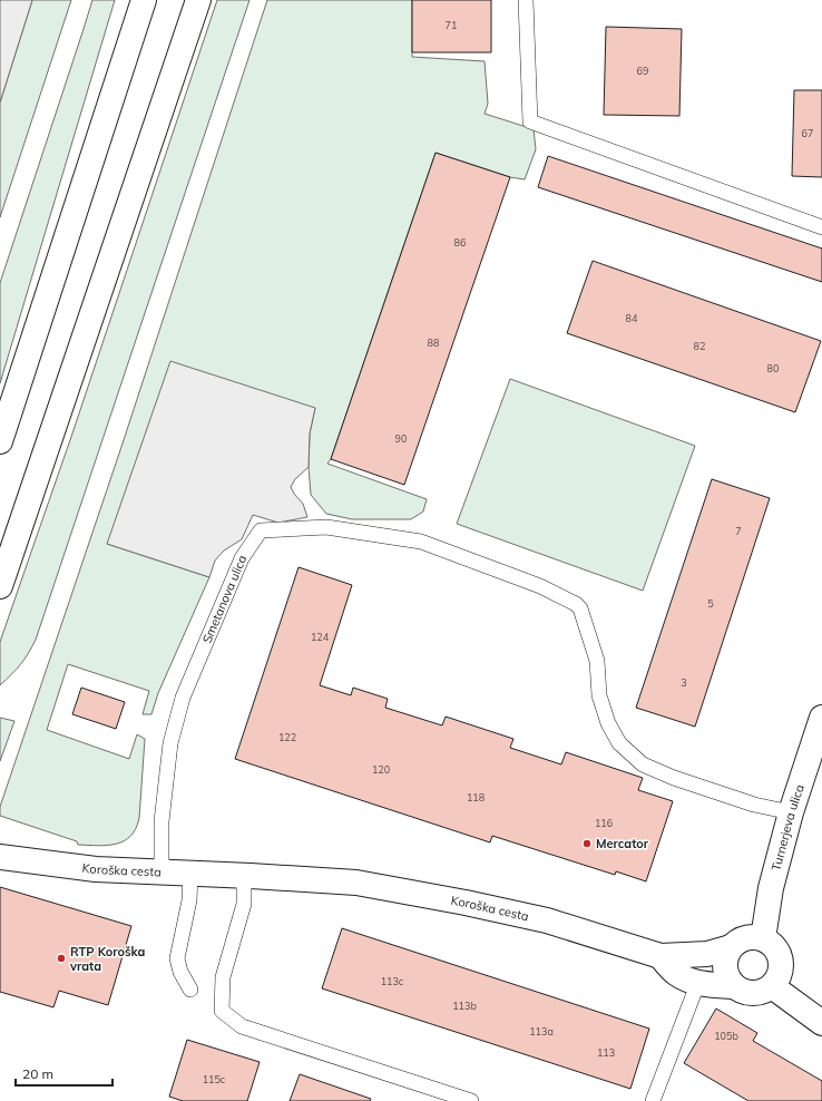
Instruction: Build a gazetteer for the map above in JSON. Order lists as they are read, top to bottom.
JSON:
{
  "streets": {
    "street": ["Turnerjeva ulica", "Koroška cesta"],
    "lane": ["Smetanova ulica"]
  },
  "crossings": [
    ["Smetanova ulica", "Turnerjeva ulica"],
    ["Smetanova ulica", "Koroška cesta"],
    ["Turnerjeva ulica", "Koroška cesta"]
  ],
  "places": ["Mercator", "RTP Koroška vrata"],
  "house_numbers": [
    "71",
    "69",
    "67",
    "86",
    "84",
    "88",
    "82",
    "80",
    "90",
    "7",
    "5",
    "124",
    "3",
    "122",
    "120",
    "118",
    "116",
    "113c",
    "113b",
    "113a",
    "105b",
    "113",
    "115c"
  ],
  "scale_bar": "20 m"
}
